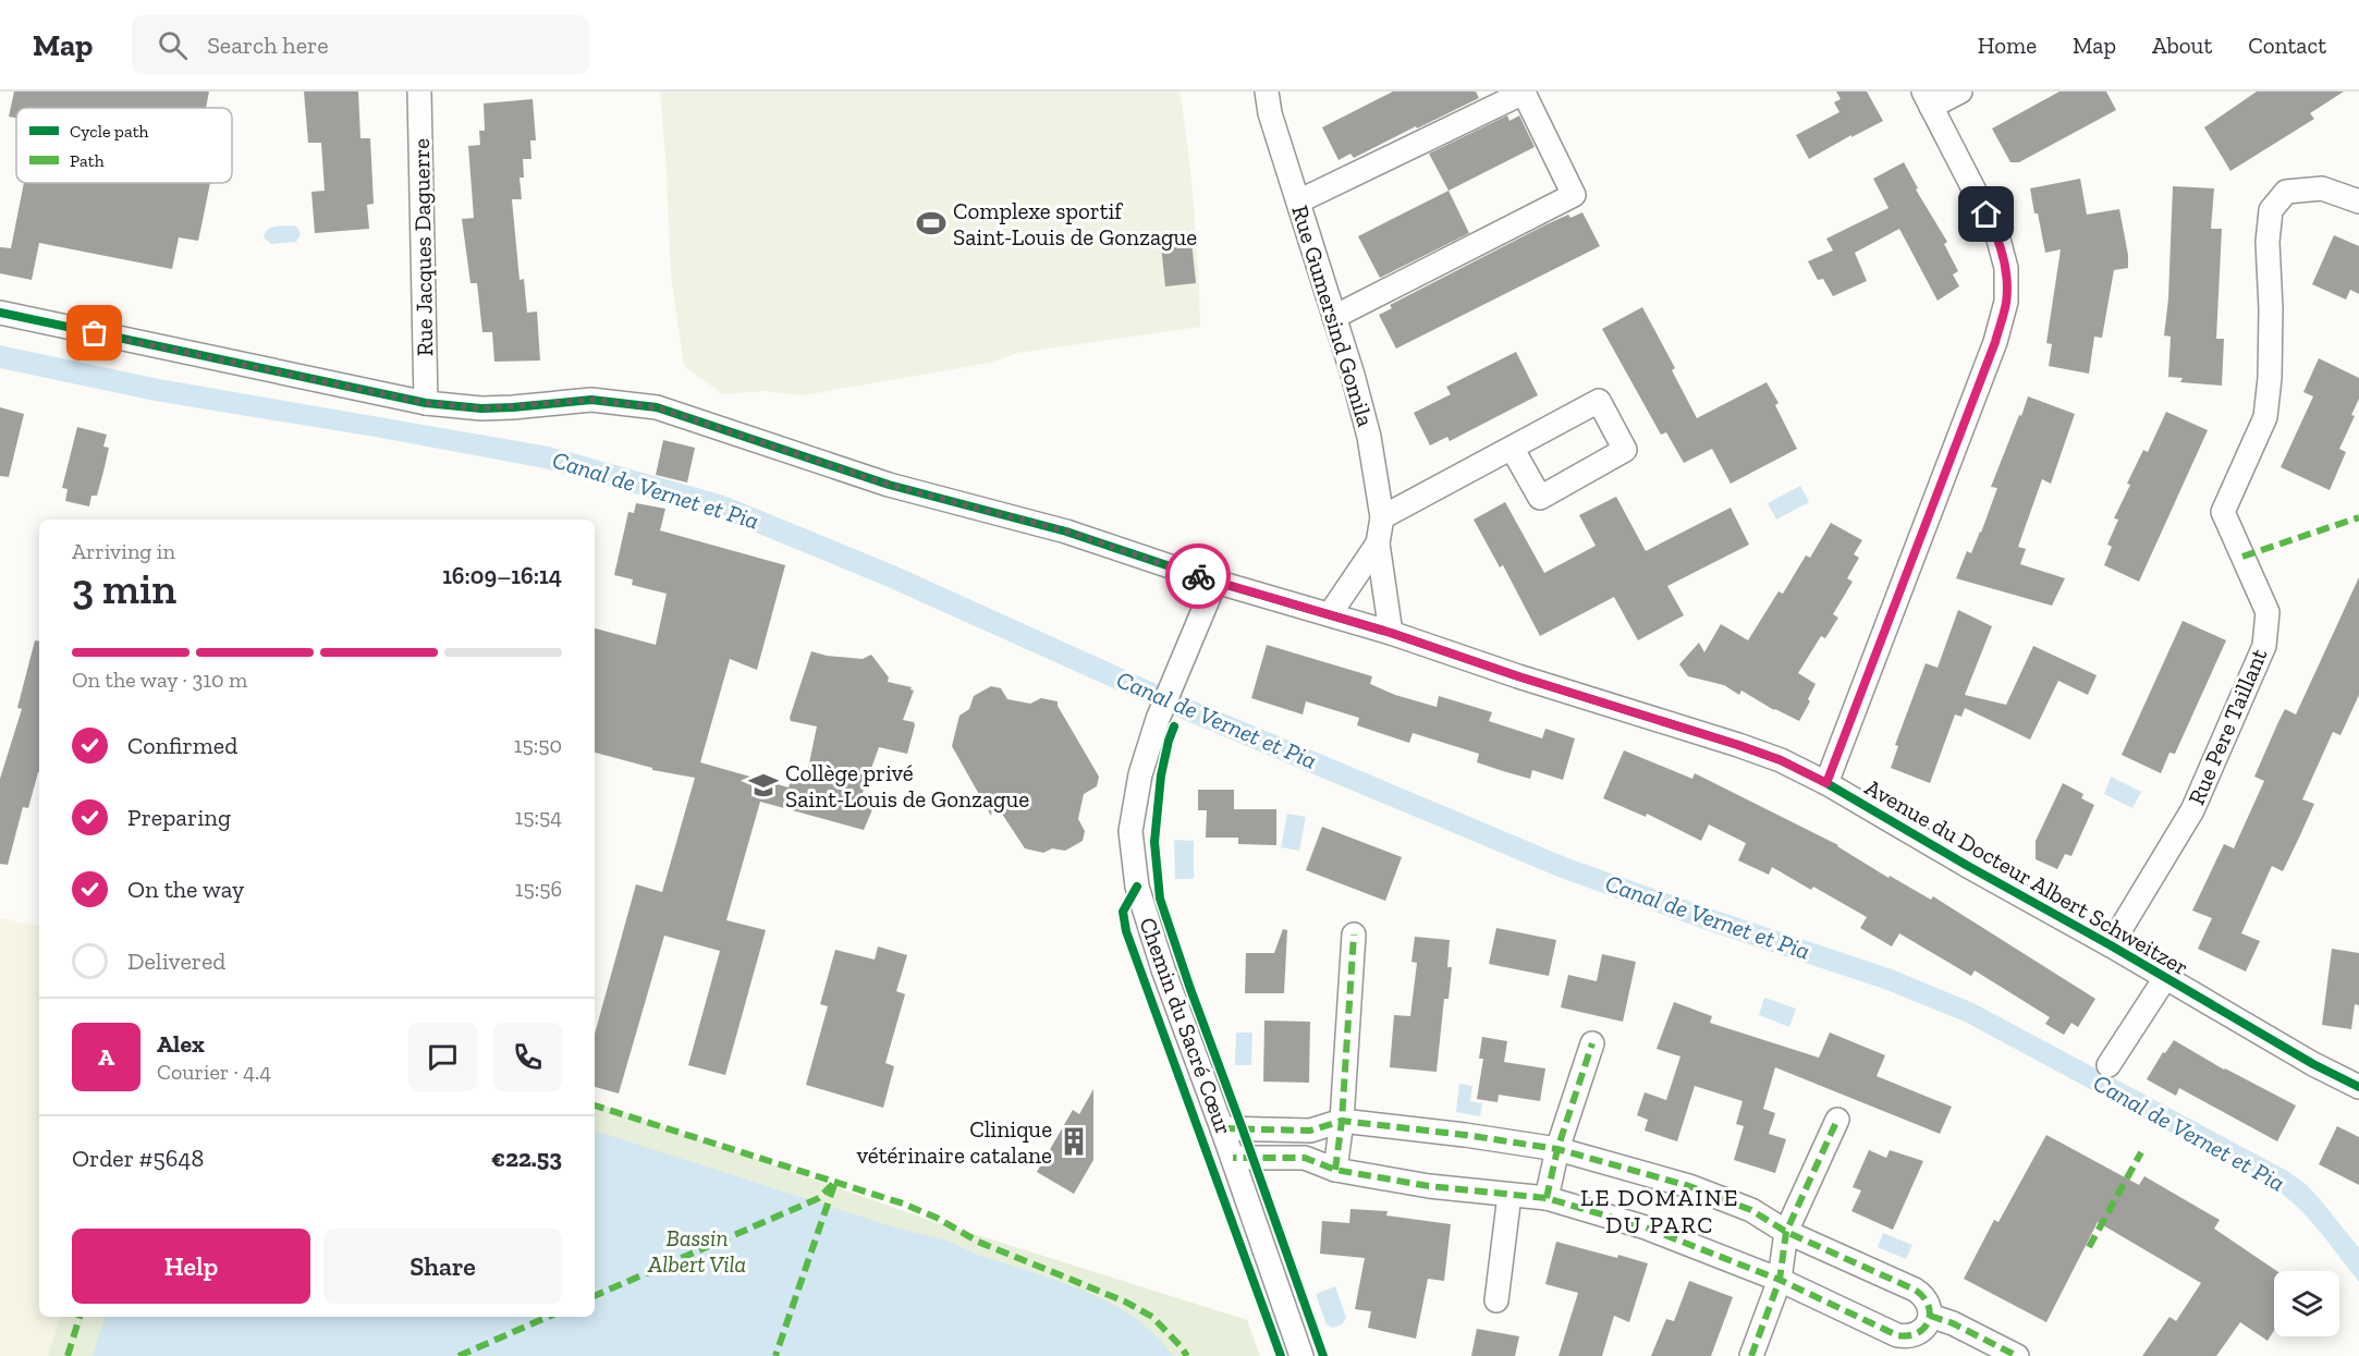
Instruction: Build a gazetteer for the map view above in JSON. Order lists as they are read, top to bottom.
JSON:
{
  "streets": {
    "street": [
      "Rue Jacques Daguerre",
      "Rue Gumersind Gomila",
      "Rue Pere Taillant",
      "Avenue du Docteur Albert Schweitzer",
      "Chemin du Sacré Cœur"
    ]
  },
  "crossings": [
    ["Rue Jacques Daguerre", "Avenue du Docteur Albert Schweitzer"],
    ["Rue Gumersind Gomila", "Avenue du Docteur Albert Schweitzer"],
    ["Rue Pere Taillant", "Avenue du Docteur Albert Schweitzer"],
    ["Avenue du Docteur Albert Schweitzer", "Chemin du Sacré Cœur"]
  ],
  "districts": ["LE DOMAINE DU PARC"],
  "water": ["Canal de Vernet et Pia"],
  "parks": ["Bassin Albert Vila"],
  "places": {
    "sports": ["Complexe sportif Saint-Louis de Gonzague"],
    "school or university": ["Collège privé Saint-Louis de Gonzague"],
    "building": ["Clinique vétérinaire catalane"]
  },
  "legend": ["Cycle path", "Path"],
  "page": {
    "header": "Map",
    "search": "Search here",
    "nav": [
      "Home",
      "Map",
      "About",
      "Contact"
    ],
    "heading": ["3 min", "Arriving in", "16:09–16:14"],
    "panel": [
      "Alex",
      "Courier · 4.4",
      "Order #5648",
      "€22.53"
    ],
    "bar": "On the way · 310 m",
    "list": [
      ["Confirmed", "15:50"],
      ["Preparing", "15:54"],
      ["On the way", "15:56"],
      "Delivered"
    ],
    "round": "A",
    "buttons": ["Help", "Share"]
  }
}
